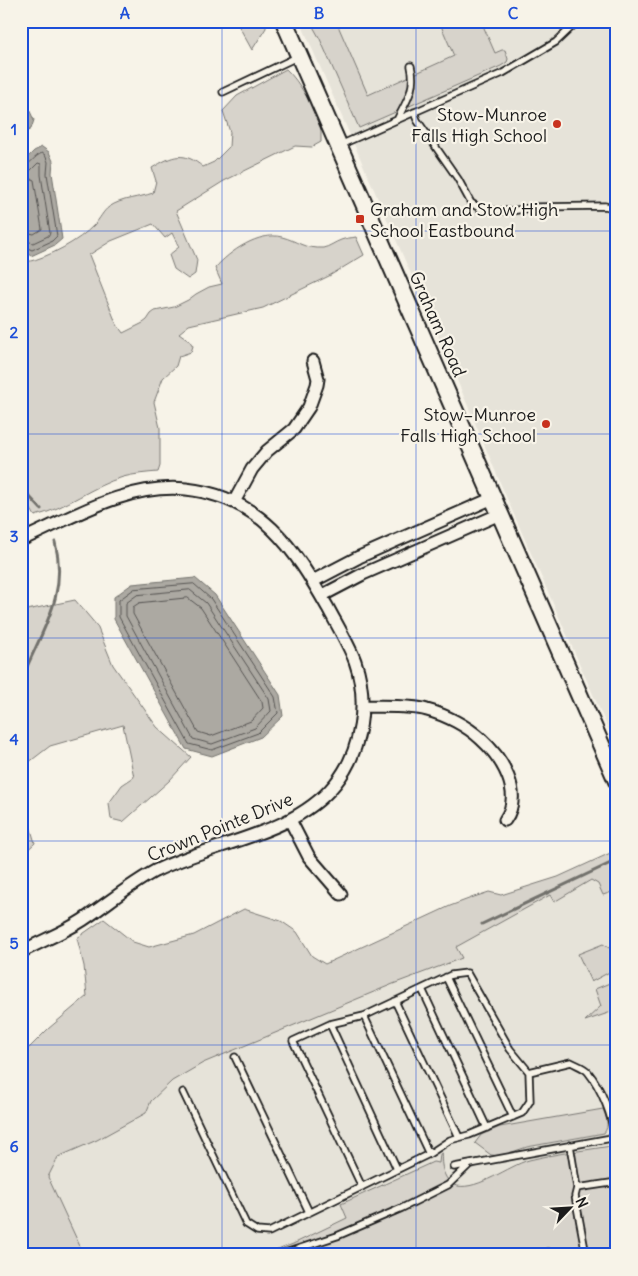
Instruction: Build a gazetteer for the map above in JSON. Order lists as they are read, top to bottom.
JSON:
{
  "streets": {
    "main road": ["Graham Road"],
    "street": ["Crown Pointe Drive"]
  },
  "places": {
    "other": ["Stow-Munroe Falls High School", "Stow–Munroe Falls High School"],
    "transit": ["Graham and Stow High School Eastbound"]
  },
  "north": "top right",
  "grid": {
    "columns": ["A", "B", "C"],
    "rows": [
      "1",
      "2",
      "3",
      "4",
      "5",
      "6"
    ]
  }
}
